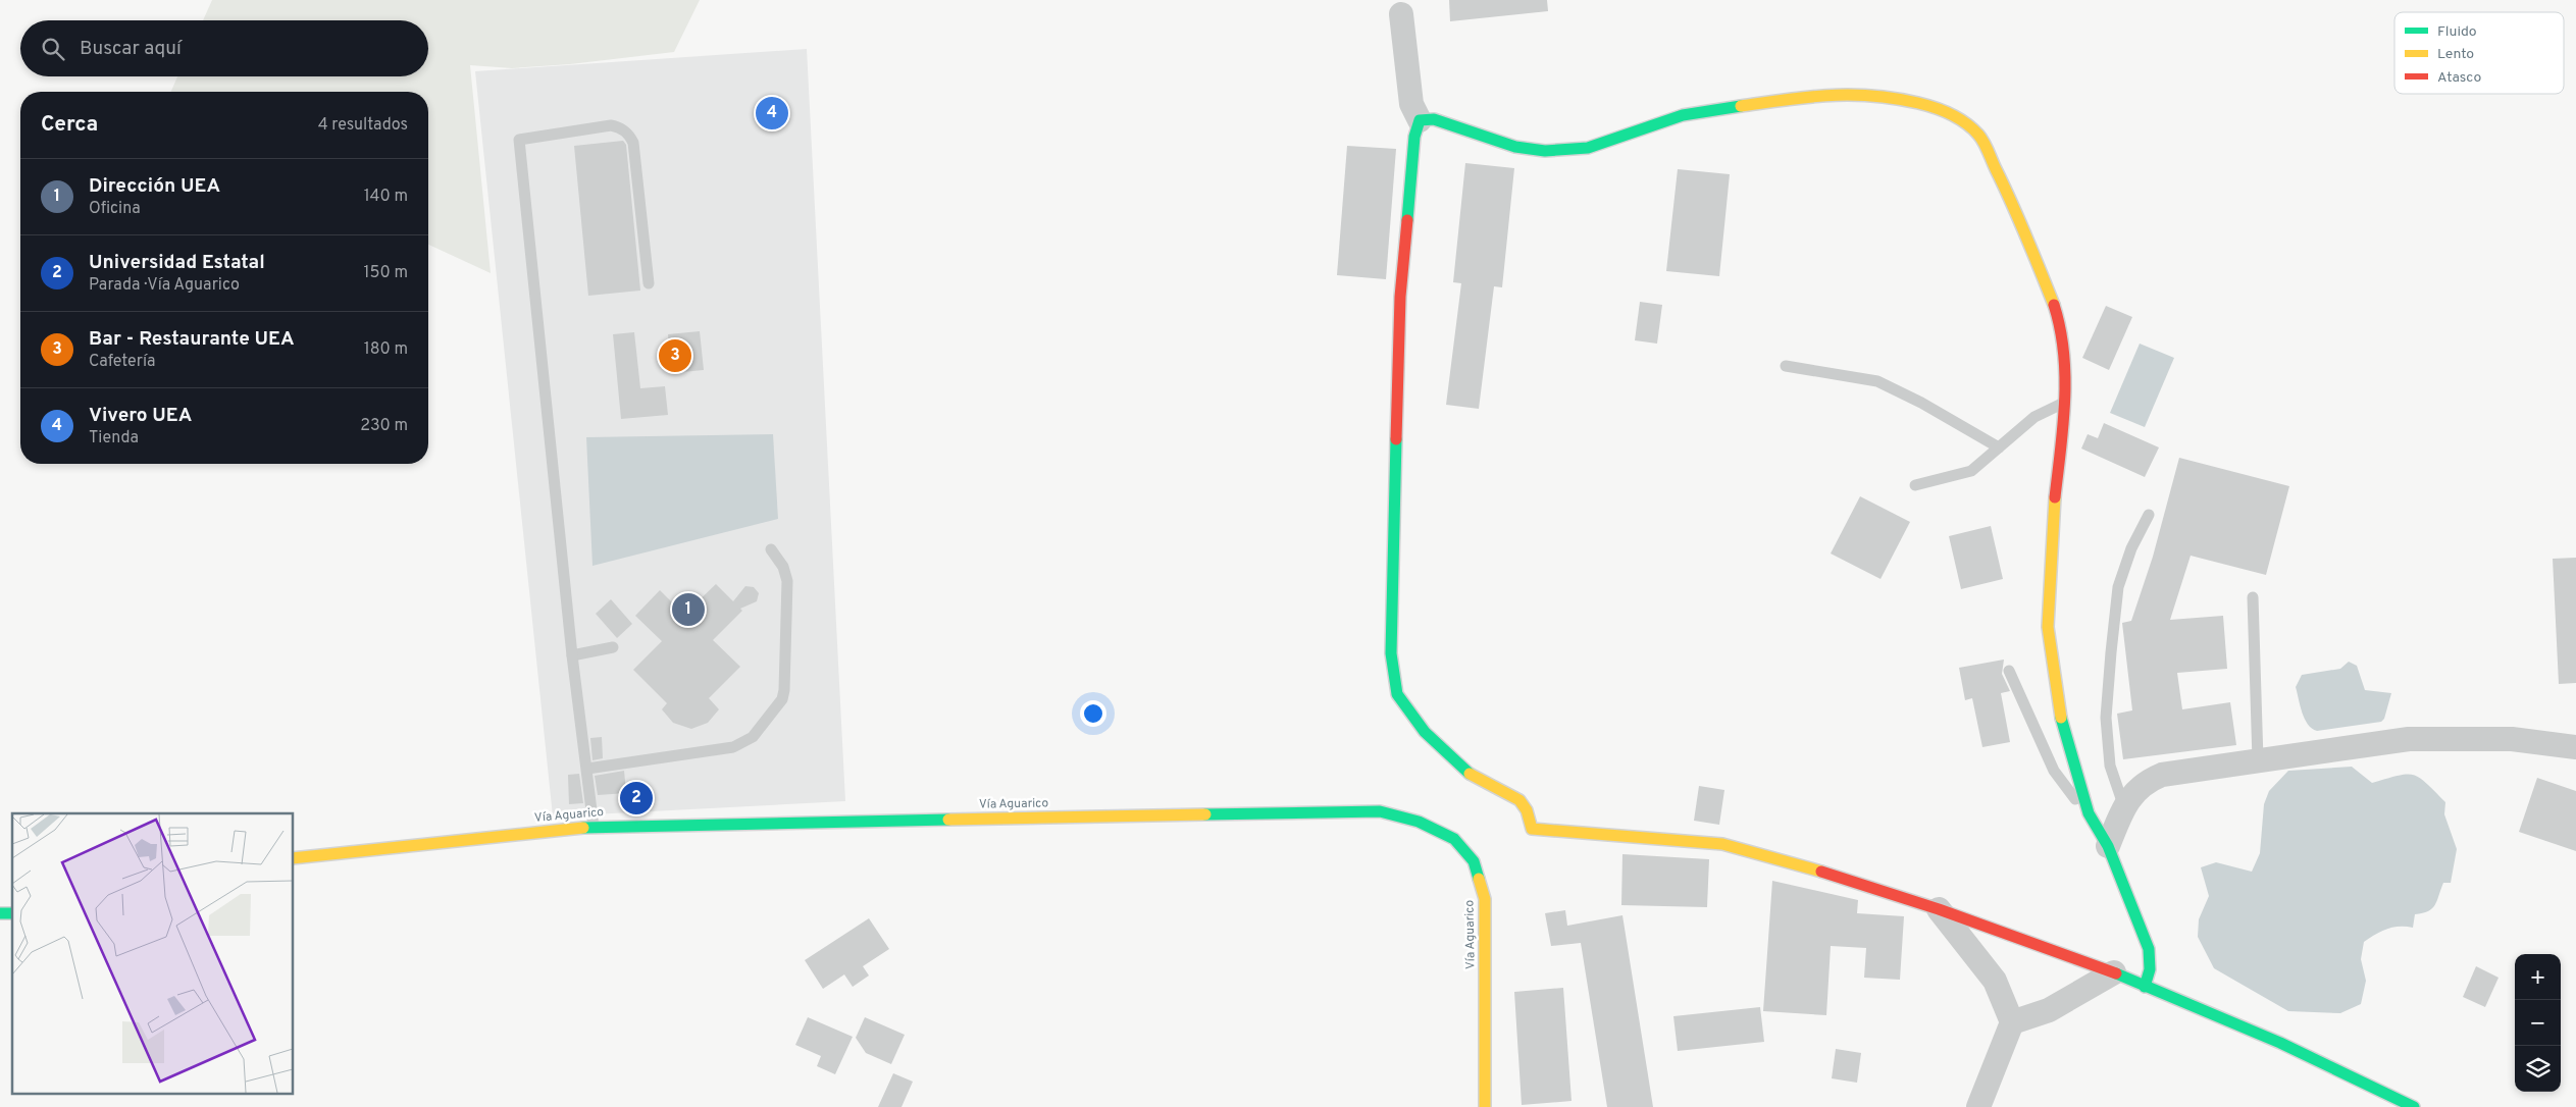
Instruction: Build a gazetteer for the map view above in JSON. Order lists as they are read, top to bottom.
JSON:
{
  "streets": {
    "street": ["Vía Aguarico"]
  },
  "legend": ["Fluido", "Lento", "Atasco"],
  "page": {
    "search": "Buscar aquí",
    "heading": ["Cerca", "4 resultados"],
    "pins": [
      "4",
      "3",
      "1",
      "2"
    ],
    "list": [
      {
        "mark": "1",
        "name": "Dirección UEA",
        "note": "Oficina",
        "value": "140 m"
      },
      {
        "mark": "2",
        "name": "Universidad Estatal",
        "note": "Parada · Vía Aguarico",
        "value": "150 m"
      },
      {
        "mark": "3",
        "name": "Bar - Restaurante UEA",
        "note": "Cafetería",
        "value": "180 m"
      },
      {
        "mark": "4",
        "name": "Vivero UEA",
        "note": "Tienda",
        "value": "230 m"
      }
    ],
    "map_buttons": ["+", "−"]
  }
}
